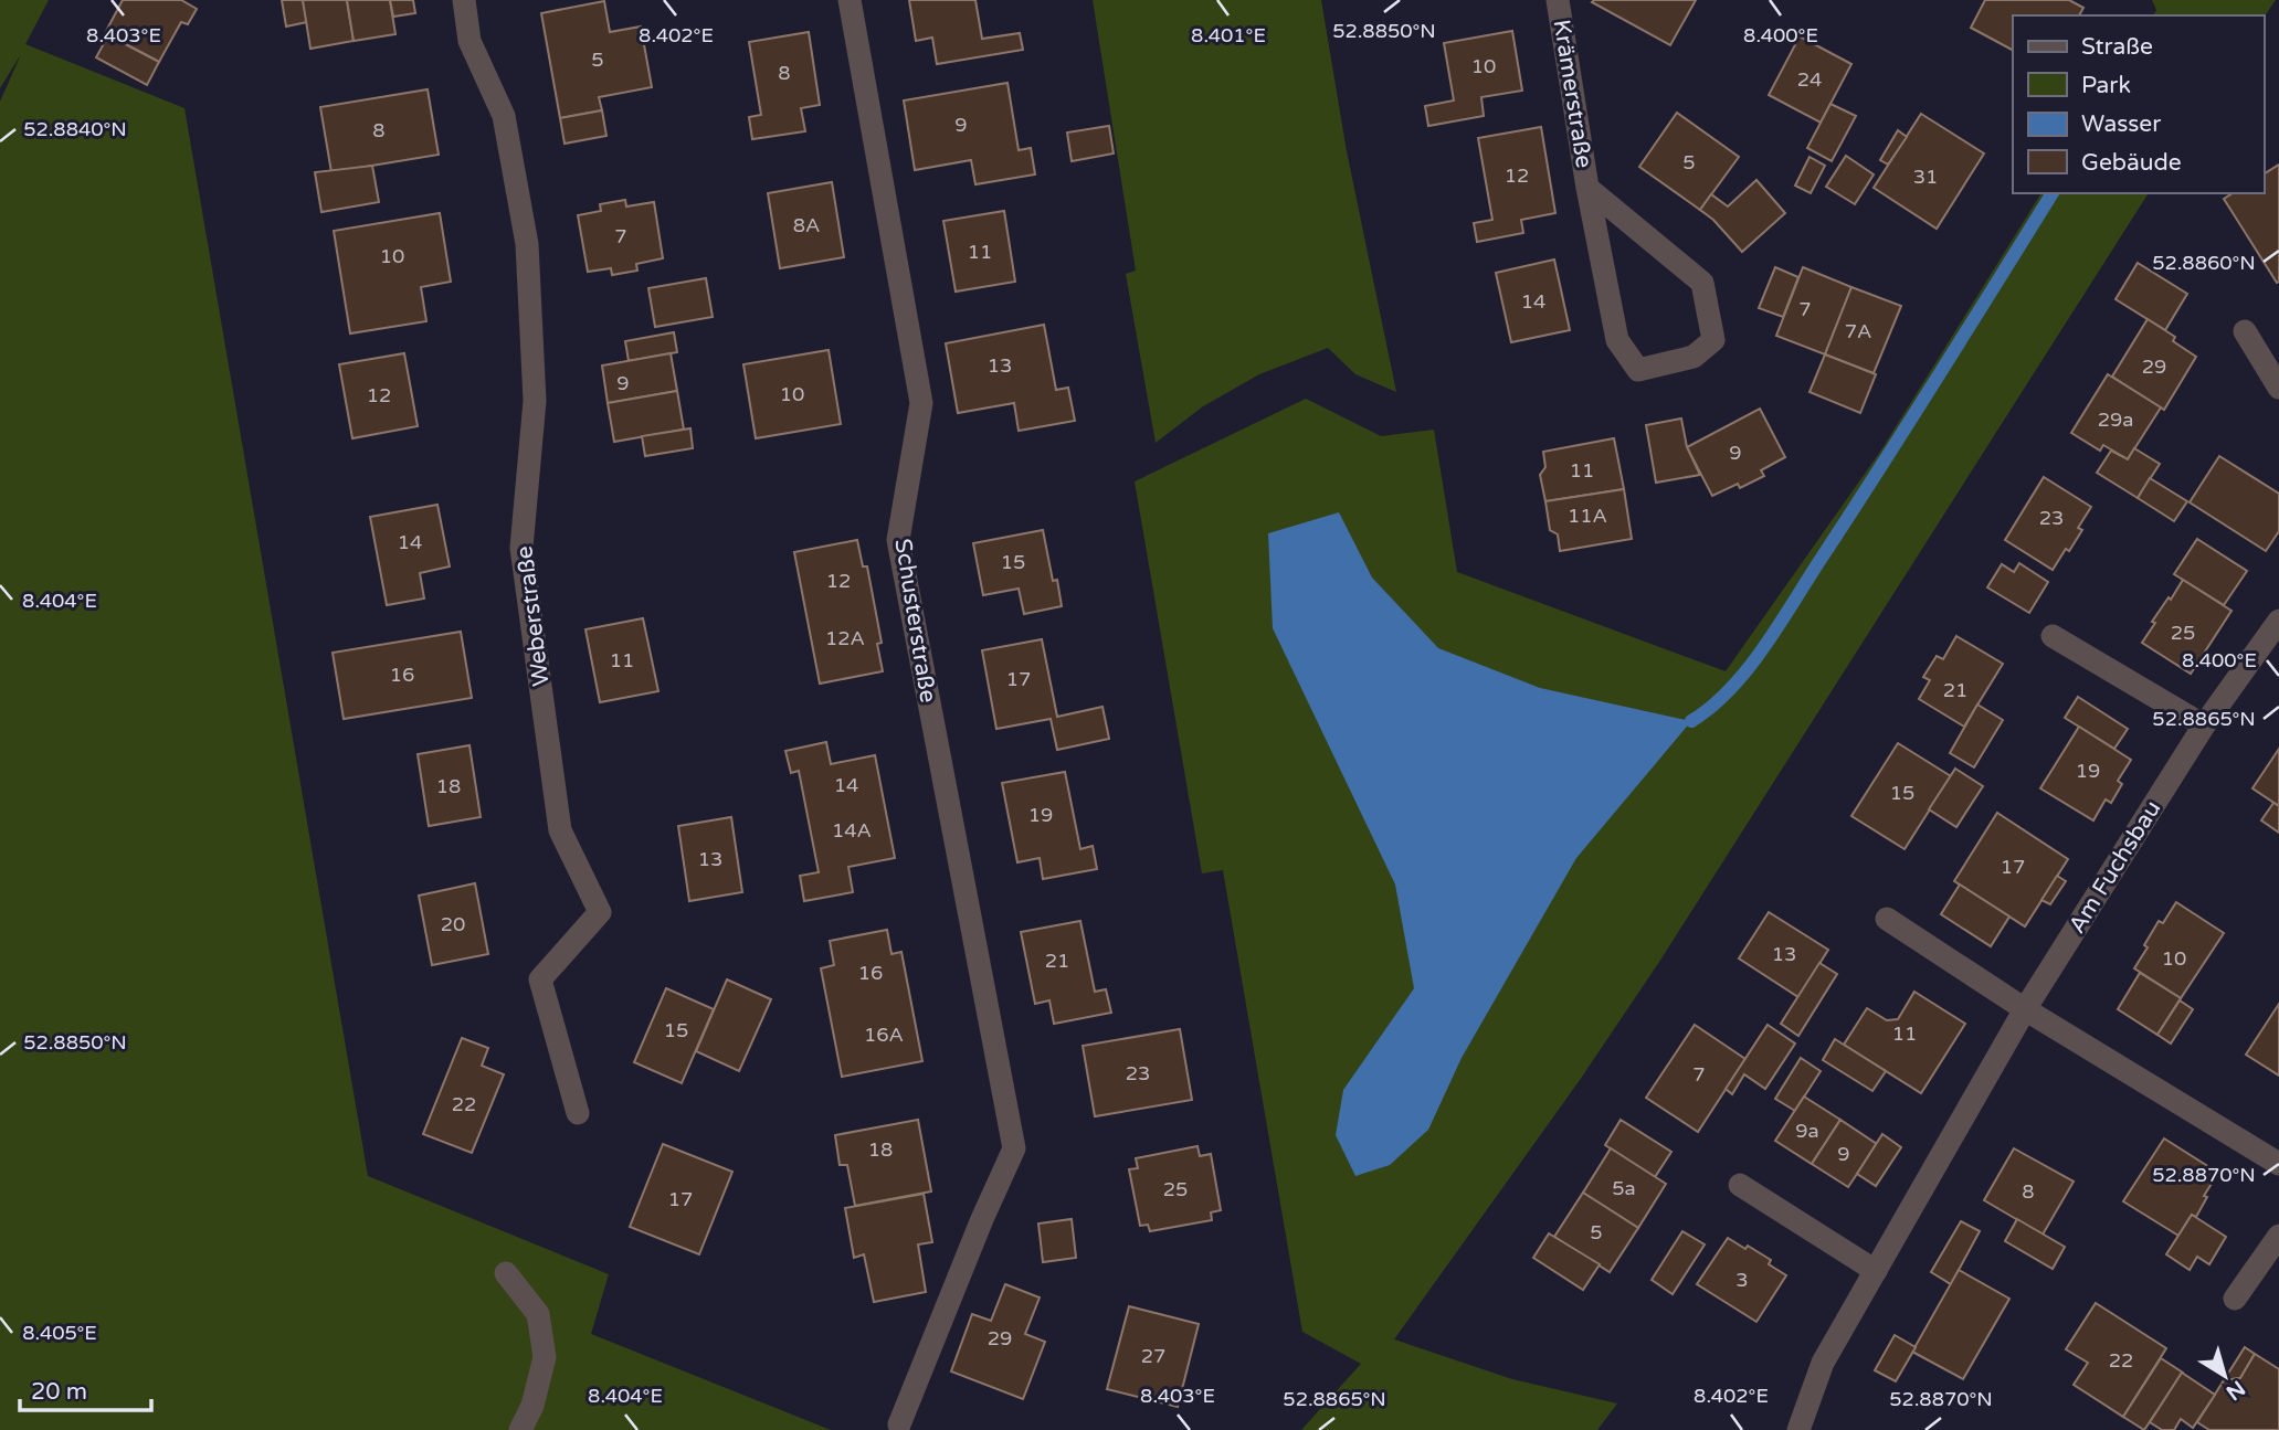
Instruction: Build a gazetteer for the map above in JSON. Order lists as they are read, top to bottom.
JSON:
{
  "streets": {
    "street": [
      "Krämerstraße",
      "Weberstraße",
      "Schusterstraße",
      "Am Fuchsbau"
    ]
  },
  "house_numbers": [
    "5",
    "10",
    "8",
    "24",
    "9",
    "8",
    "5",
    "12",
    "31",
    "8A",
    "7",
    "11",
    "10",
    "14",
    "7",
    "7A",
    "13",
    "29",
    "9",
    "10",
    "12",
    "29a",
    "9",
    "11",
    "11A",
    "23",
    "14",
    "15",
    "12",
    "25",
    "12A",
    "11",
    "16",
    "17",
    "21",
    "19",
    "14",
    "18",
    "15",
    "19",
    "14A",
    "13",
    "17",
    "20",
    "13",
    "10",
    "21",
    "16",
    "15",
    "11",
    "16A",
    "23",
    "7",
    "22",
    "9a",
    "18",
    "9",
    "5a",
    "25",
    "8",
    "17",
    "5",
    "3",
    "29",
    "27",
    "22"
  ],
  "legend": [
    "Straße",
    "Park",
    "Wasser",
    "Gebäude"
  ],
  "scale_bar": "20 m",
  "north": "bottom right",
  "coordinates": [
    "52.8850°N",
    "8.402°E",
    "8.401°E",
    "8.403°E",
    "8.400°E",
    "52.8840°N",
    "52.8860°N",
    "8.404°E",
    "52.8865°N",
    "52.8870°N",
    "8.405°E"
  ]
}
